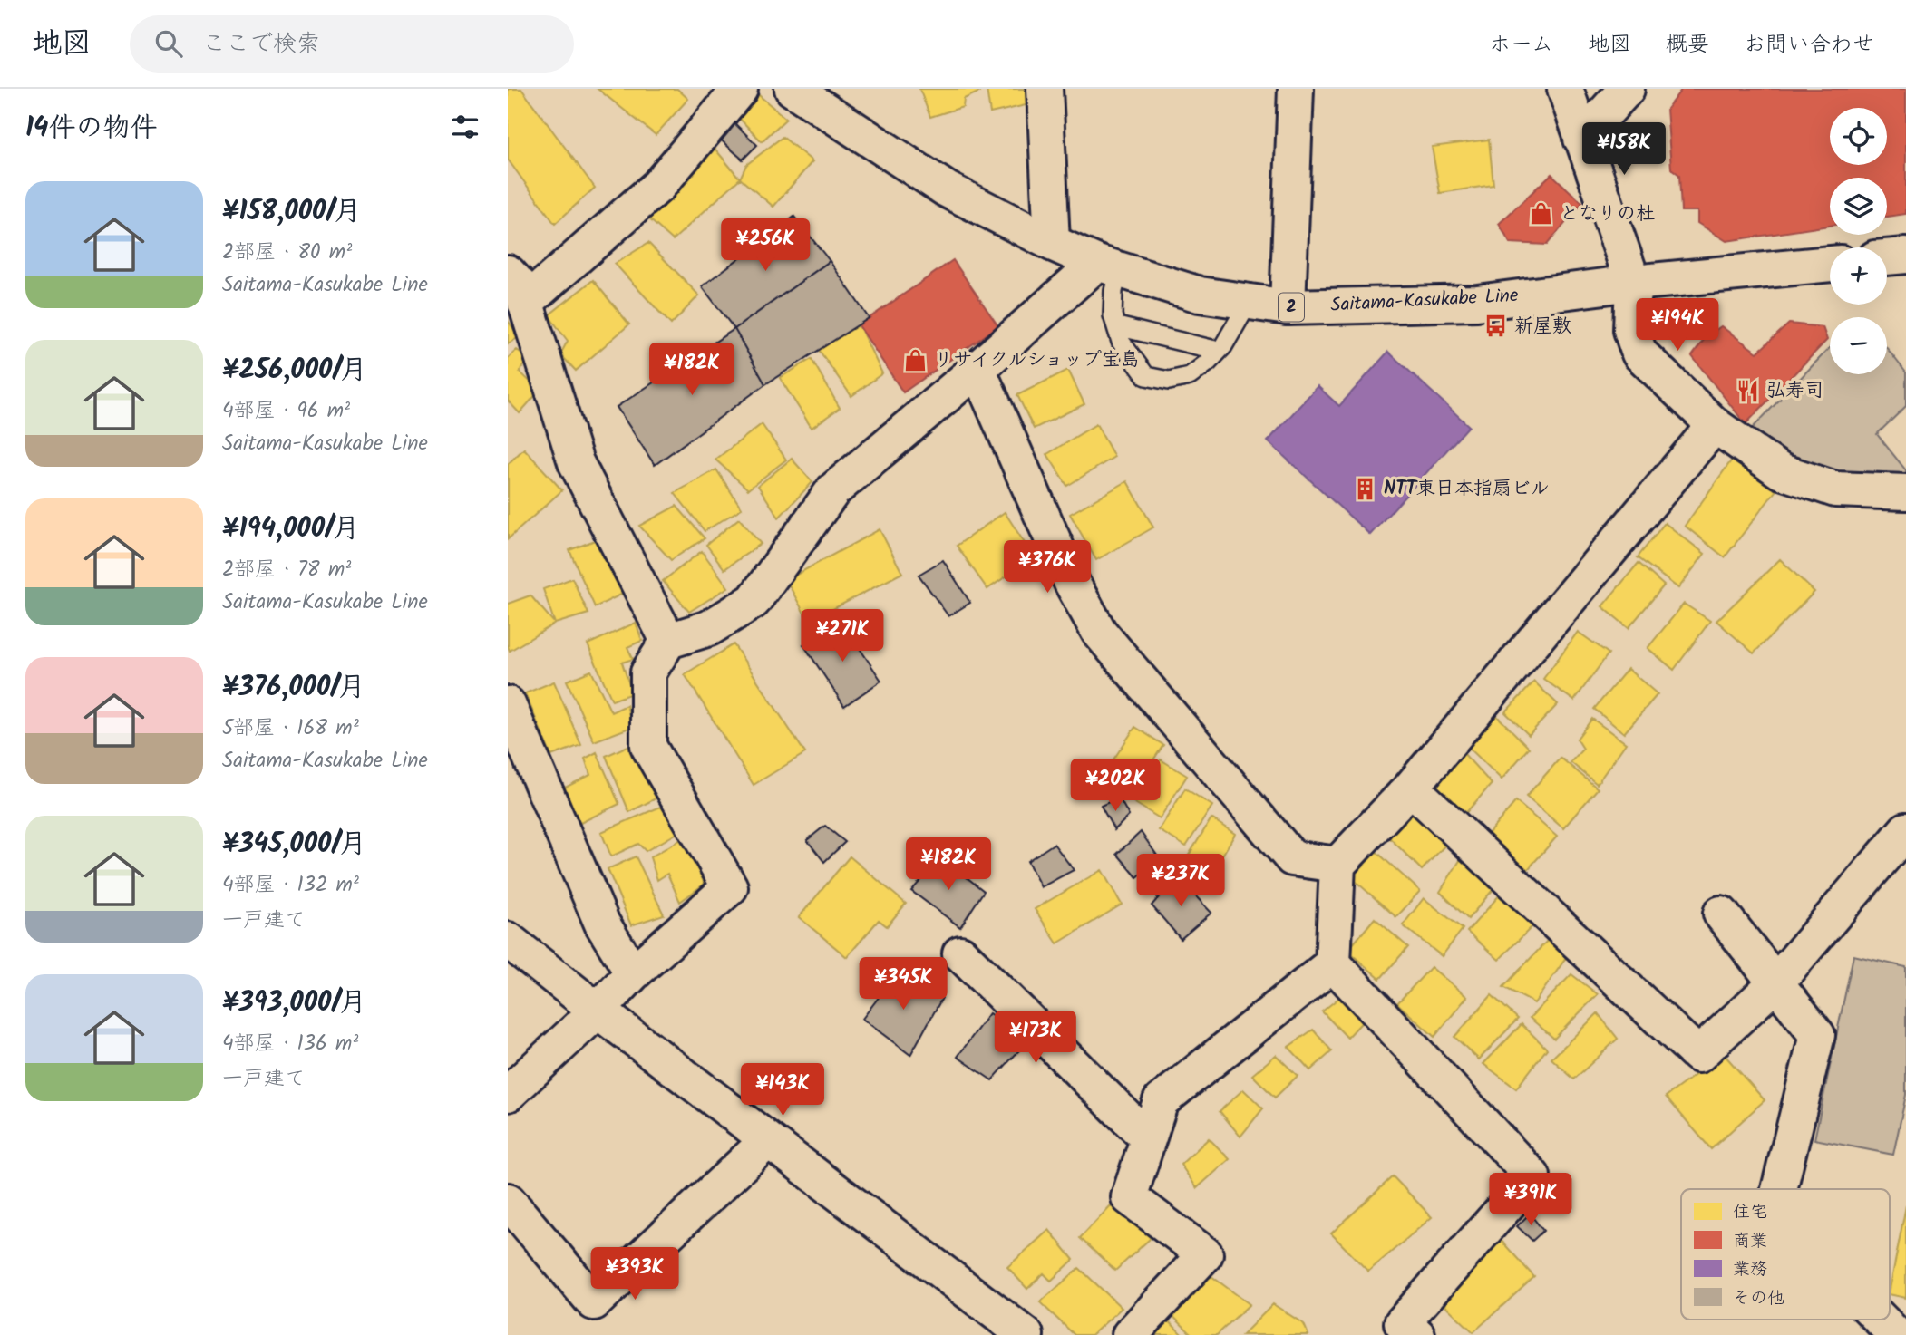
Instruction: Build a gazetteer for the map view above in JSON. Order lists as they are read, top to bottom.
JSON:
{
  "streets": {
    "street": ["Saitama-Kasukabe Line", "2"]
  },
  "places": {
    "shop": ["となりの杜", "リサイクルショップ宝島"],
    "bus stop": ["新屋敷"],
    "restaurant": ["弘寿司"],
    "building": ["NTT東日本指扇ビル"]
  },
  "legend": [
    "住宅",
    "商業",
    "業務",
    "その他"
  ],
  "page": {
    "header": "地図",
    "search": "ここで検索",
    "nav": [
      "ホーム",
      "地図",
      "概要",
      "お問い合わせ"
    ],
    "heading": "14件の物件",
    "map_buttons": ["+", "−"],
    "price": [
      "¥158K",
      "¥256K",
      "¥194K",
      "¥182K",
      "¥376K",
      "¥271K",
      "¥202K",
      "¥182K",
      "¥237K",
      "¥345K",
      "¥173K",
      "¥143K",
      "¥391K",
      "¥393K"
    ],
    "list": [
      {
        "name": "¥158,000/月",
        "note": "2部屋 · 80 m² · Saitama-Kasukabe Line"
      },
      {
        "name": "¥256,000/月",
        "note": "4部屋 · 96 m² · Saitama-Kasukabe Line"
      },
      {
        "name": "¥194,000/月",
        "note": "2部屋 · 78 m² · Saitama-Kasukabe Line"
      },
      {
        "name": "¥376,000/月",
        "note": "5部屋 · 168 m² · Saitama-Kasukabe Line"
      },
      {
        "name": "¥345,000/月",
        "note": "4部屋 · 132 m² · 一戸建て"
      },
      {
        "name": "¥393,000/月",
        "note": "4部屋 · 136 m² · 一戸建て"
      }
    ]
  }
}
